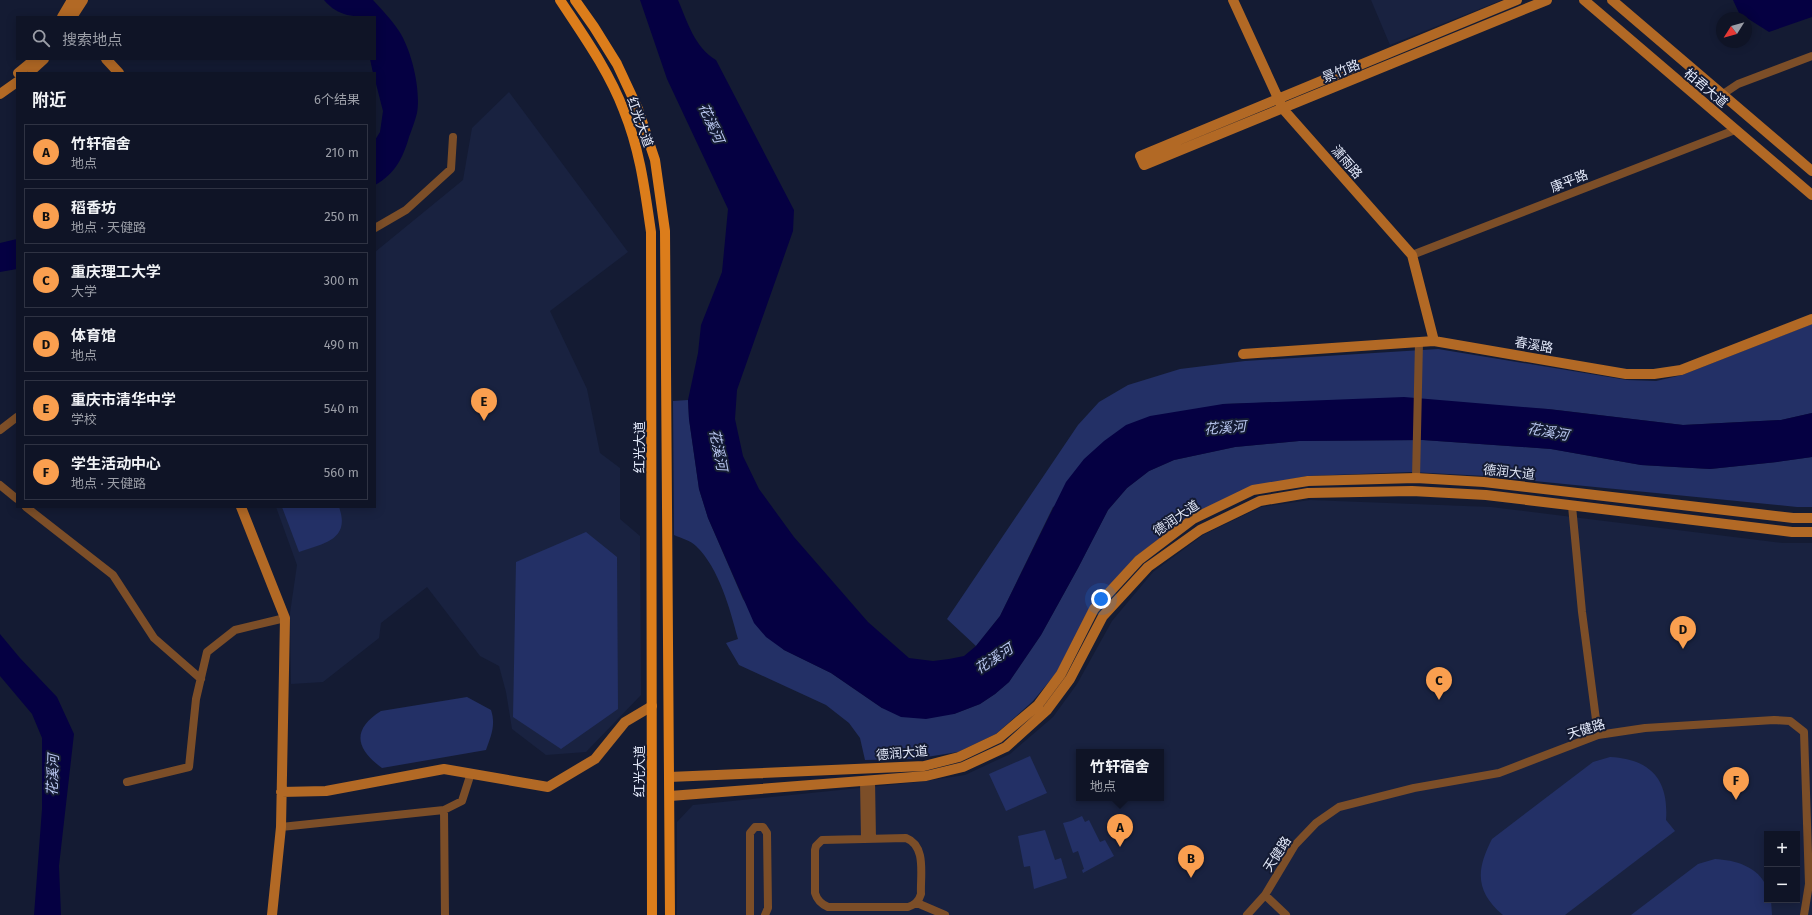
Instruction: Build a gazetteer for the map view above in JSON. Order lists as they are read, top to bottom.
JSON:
{
  "streets": {
    "main road": [
      "景竹路",
      "柏君大道",
      "红光大道",
      "潇雨路",
      "春溪路",
      "德润大道"
    ],
    "street": ["康平路", "天健路"]
  },
  "crossings": [
    ["景竹路", "潇雨路"],
    ["柏君大道", "康平路"],
    ["红光大道", "德润大道"],
    ["潇雨路", "康平路"],
    ["潇雨路", "春溪路"]
  ],
  "water": ["花溪河"],
  "north": "bottom left",
  "page": {
    "search": "搜索地点",
    "heading": ["附近", "6个结果"],
    "list": [
      {
        "mark": "A",
        "name": "竹轩宿舍",
        "note": "地点",
        "value": "210 m"
      },
      {
        "mark": "B",
        "name": "稻香坊",
        "note": "地点 · 天健路",
        "value": "250 m"
      },
      {
        "mark": "C",
        "name": "重庆理工大学",
        "note": "大学",
        "value": "300 m"
      },
      {
        "mark": "D",
        "name": "体育馆",
        "note": "地点",
        "value": "490 m"
      },
      {
        "mark": "E",
        "name": "重庆市清华中学",
        "note": "学校",
        "value": "540 m"
      },
      {
        "mark": "F",
        "name": "学生活动中心",
        "note": "地点 · 天健路",
        "value": "560 m"
      }
    ],
    "pins": [
      "E",
      "D",
      "C",
      "F",
      "A",
      "B"
    ],
    "popup": ["竹轩宿舍", "地点"],
    "map_buttons": ["+", "−"]
  }
}
